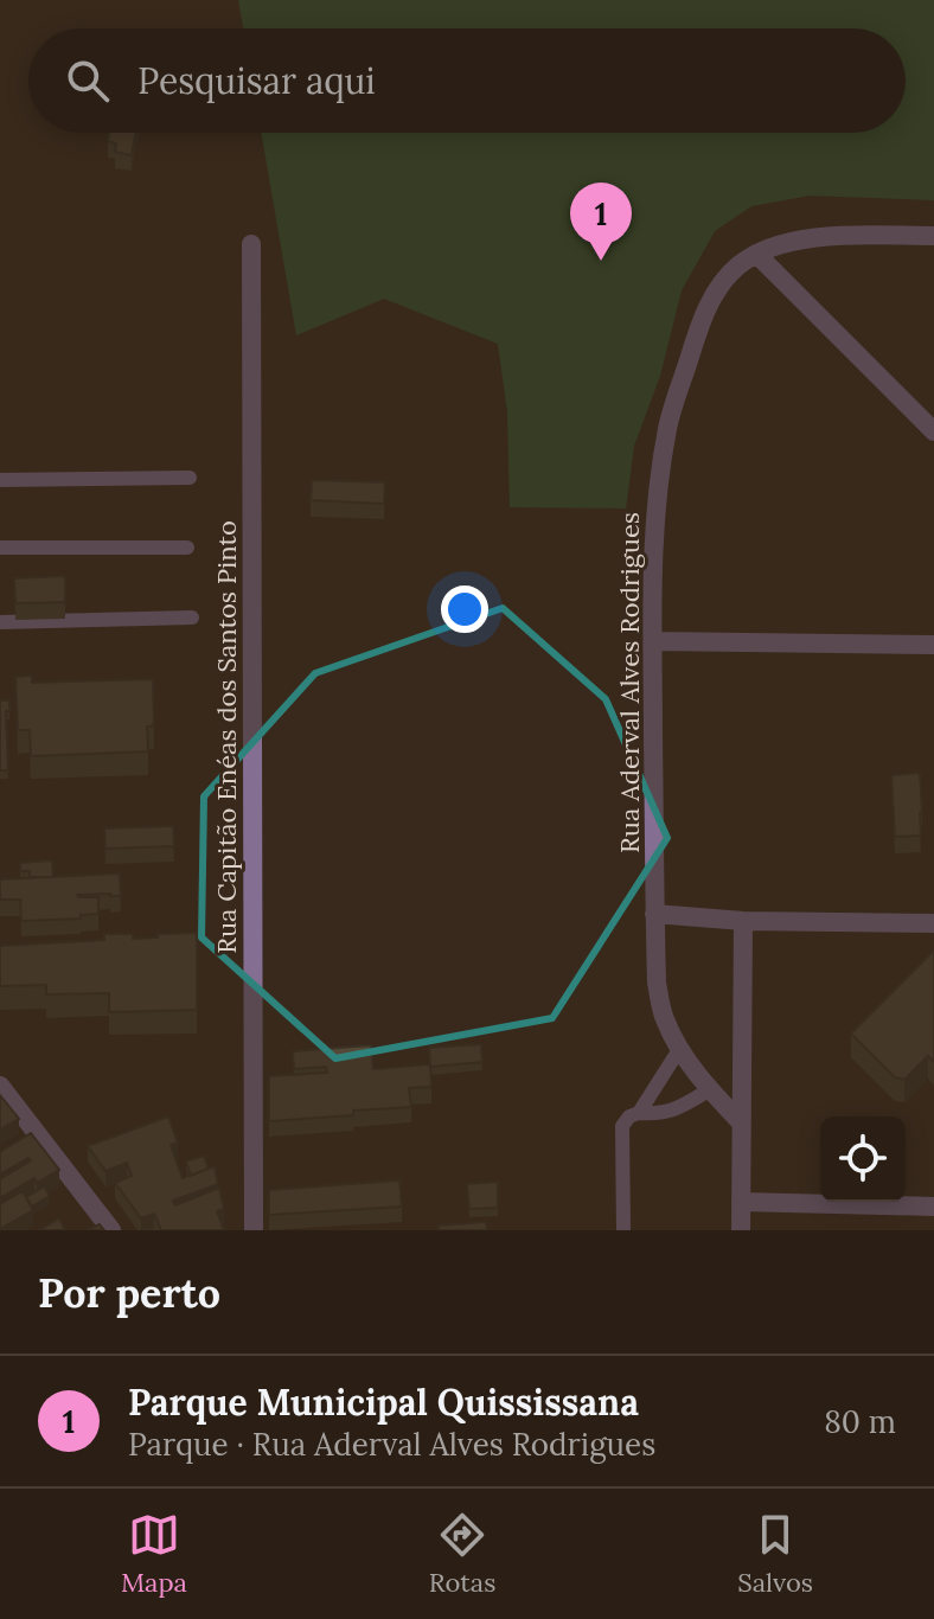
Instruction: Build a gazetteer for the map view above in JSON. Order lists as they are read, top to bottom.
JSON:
{
  "streets": {
    "street": ["Rua Aderval Alves Rodrigues", "Rua Capitão Enéas dos Santos Pinto"]
  },
  "page": {
    "search": "Pesquisar aqui",
    "pins": "1",
    "heading": "Por perto",
    "list": [
      {
        "mark": "1",
        "name": "Parque Municipal Quississana",
        "note": "Parque · Rua Aderval Alves Rodrigues",
        "value": "80 m"
      }
    ],
    "nav": ["Mapa", "Rotas", "Salvos"]
  }
}
